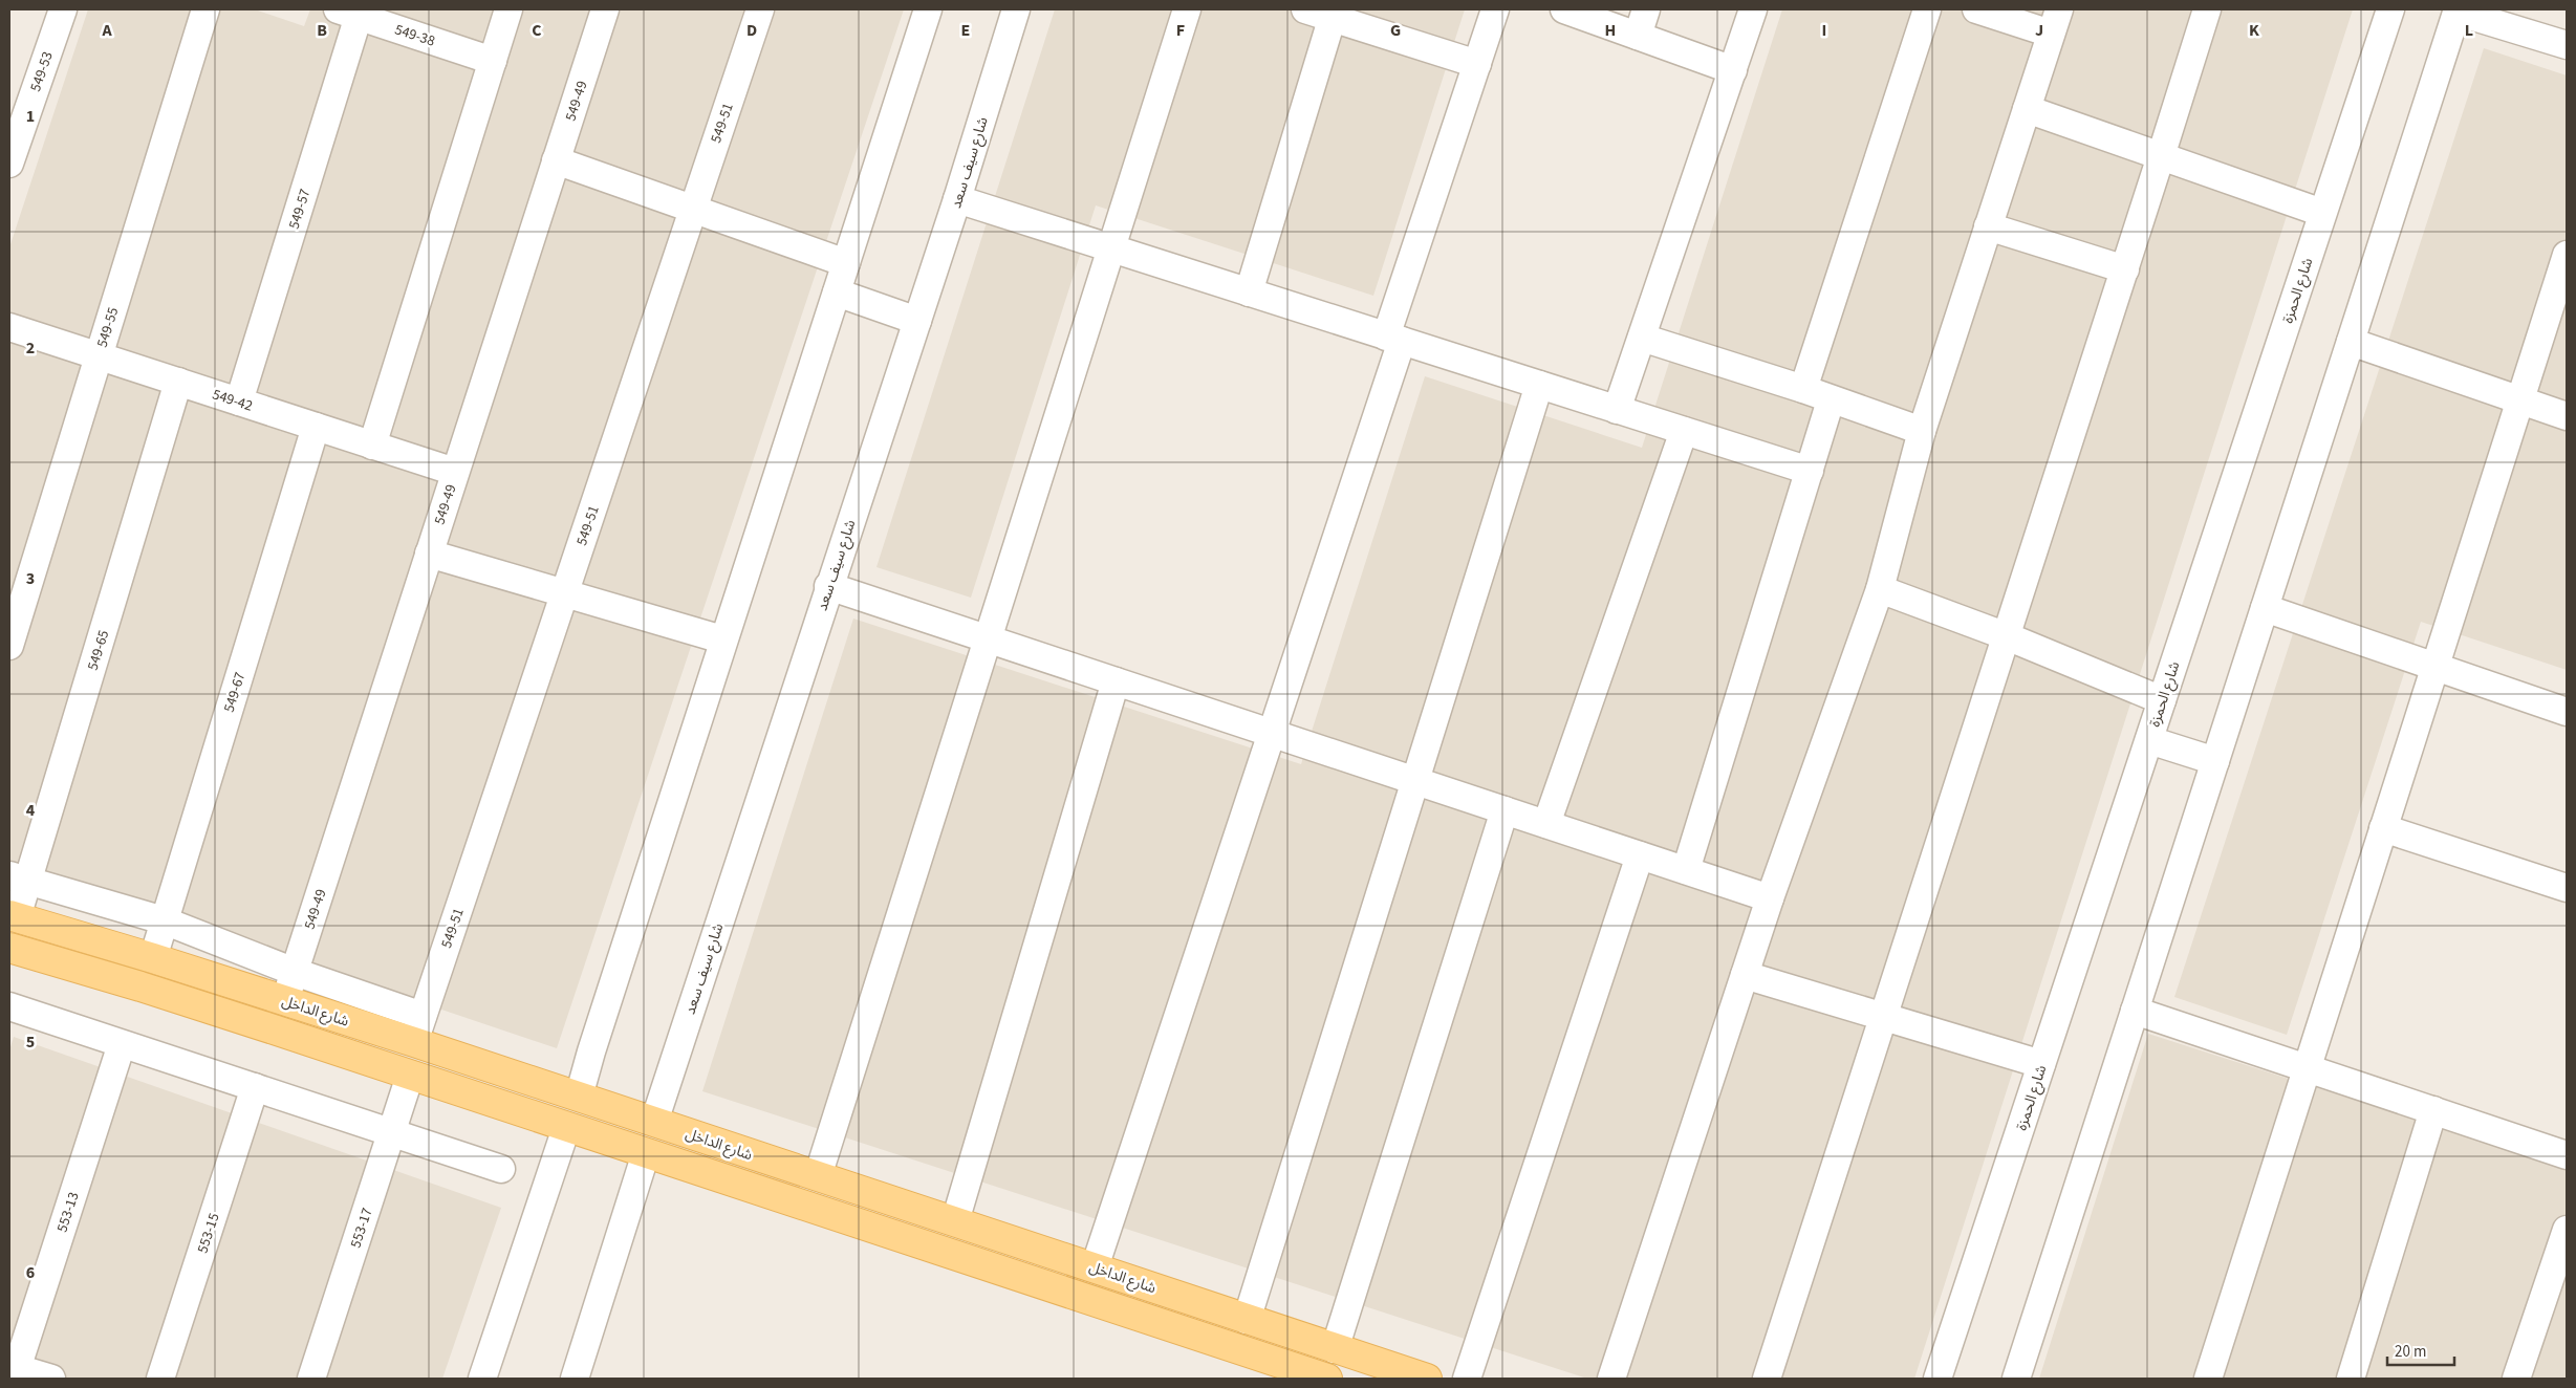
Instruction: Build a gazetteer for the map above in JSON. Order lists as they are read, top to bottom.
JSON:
{
  "streets": {
    "main road": ["شارع الداخل"],
    "street": [
      "549-38",
      "549-53",
      "549-49",
      "549-51",
      "شارع سيف سعد",
      "549-57",
      "شارع الحمزة",
      "549-55",
      "549-42",
      "549-65",
      "549-67",
      "553-13",
      "553-17",
      "553-15"
    ]
  },
  "crossings": [
    ["549-38", "549-57"],
    ["549-49", "549-42"],
    ["549-49", "شارع الداخل"],
    ["549-51", "شارع الداخل"],
    ["شارع سيف سعد", "شارع الداخل"],
    ["549-57", "549-42"],
    ["549-55", "549-42"],
    ["549-42", "549-65"],
    ["549-42", "549-67"],
    ["549-65", "شارع الداخل"],
    ["549-67", "شارع الداخل"]
  ],
  "scale_bar": "20 m",
  "grid": {
    "columns": [
      "A",
      "B",
      "C",
      "D",
      "E",
      "F",
      "G",
      "H",
      "I",
      "J",
      "K",
      "L"
    ],
    "rows": [
      "1",
      "2",
      "3",
      "4",
      "5",
      "6"
    ]
  }
}
